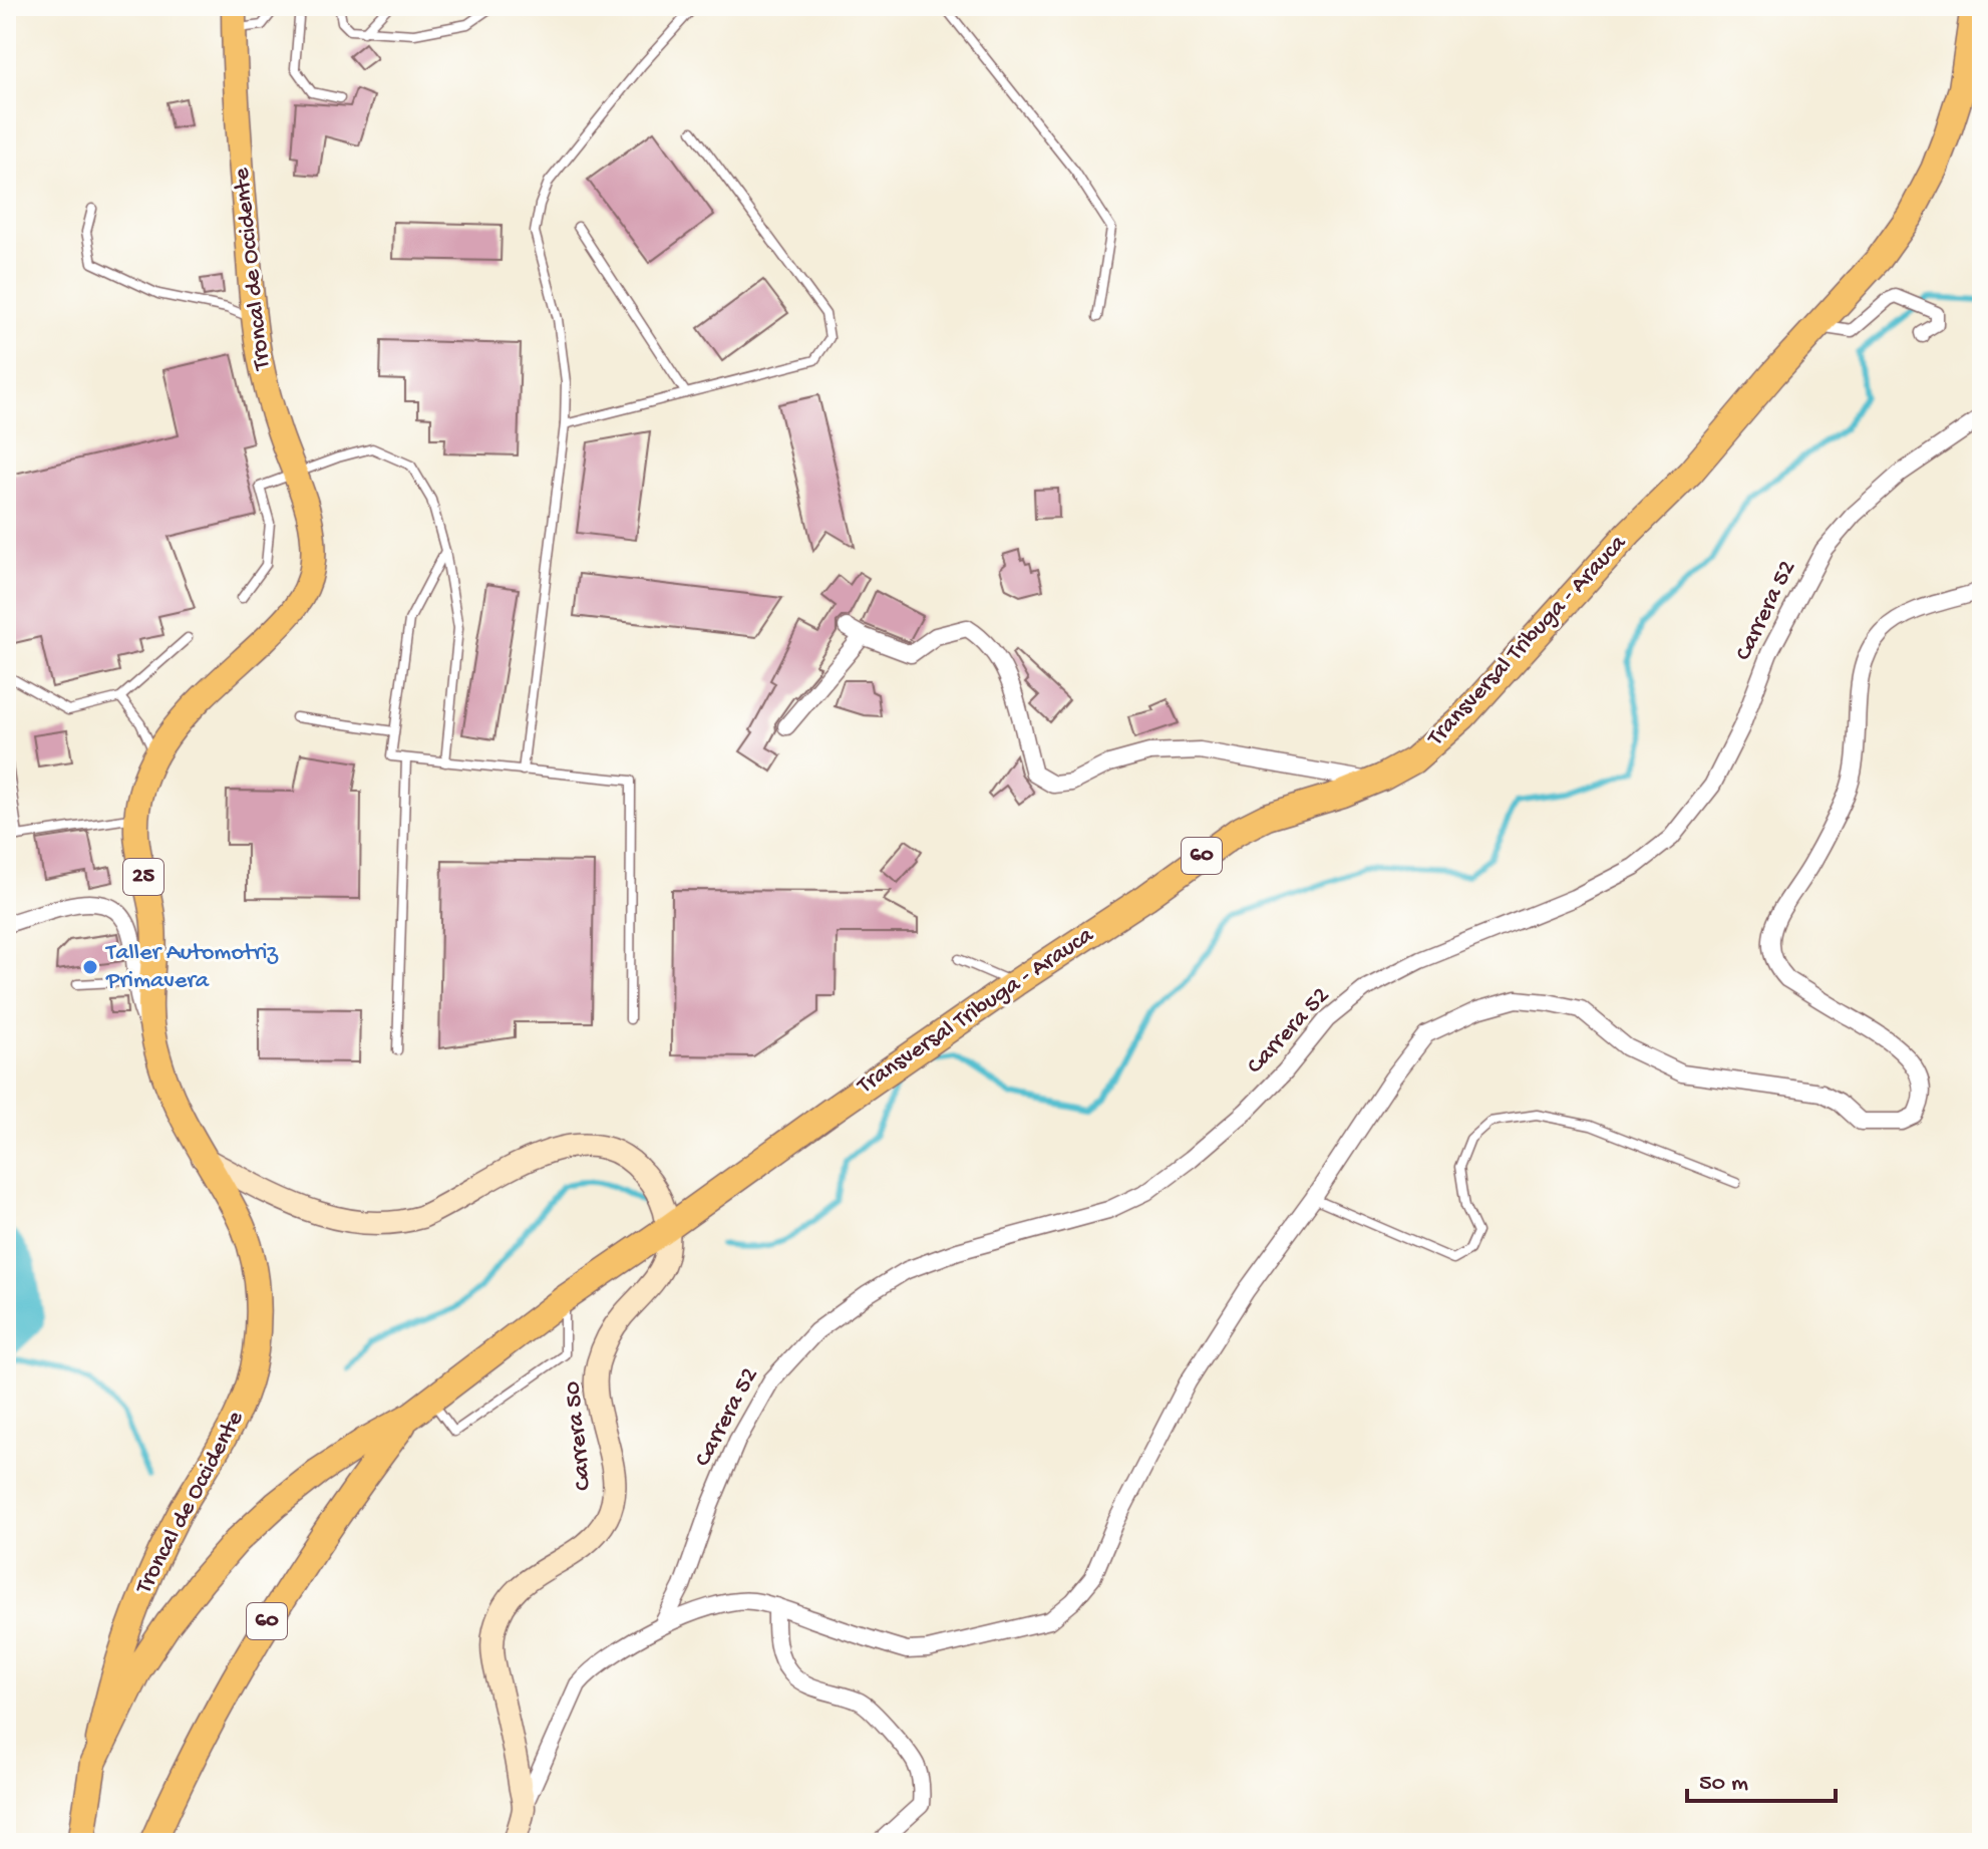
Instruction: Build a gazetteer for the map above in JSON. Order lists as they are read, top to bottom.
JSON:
{
  "streets": {
    "highway": [
      "Troncal de Occidente",
      "Transversal Tribuga - Arauca",
      "60",
      "25"
    ],
    "main road": ["Carrera 50"],
    "street": ["Carrera 52"]
  },
  "crossings": [
    ["Troncal de Occidente", "Transversal Tribuga - Arauca"],
    ["Transversal Tribuga - Arauca", "Carrera 50"]
  ],
  "places": ["Taller Automotriz Primavera"],
  "scale_bar": "50 m"
}
